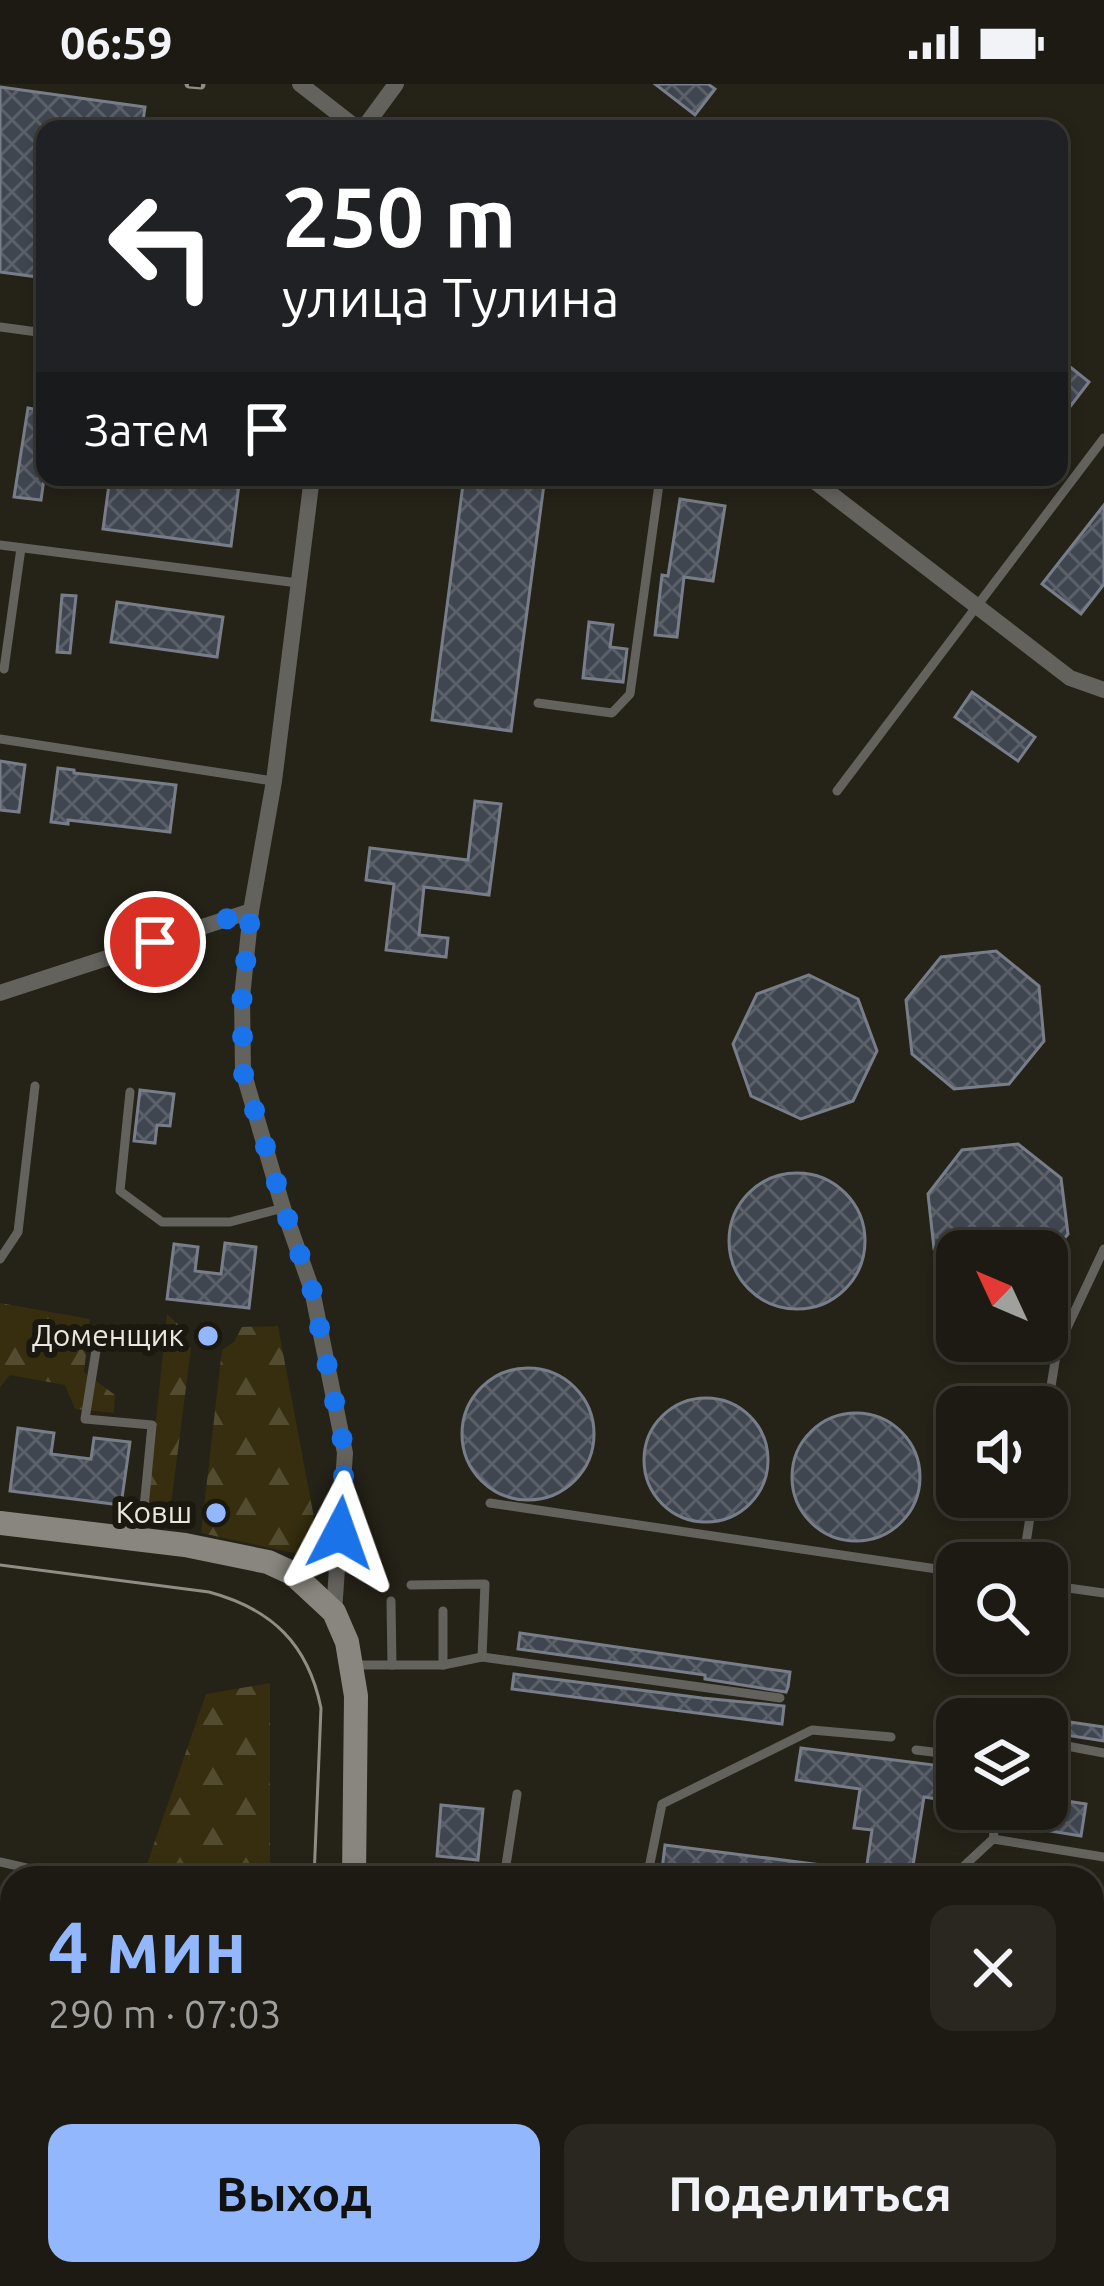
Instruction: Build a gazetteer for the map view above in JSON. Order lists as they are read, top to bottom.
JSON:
{
  "places": ["Доменщик", "Ковш"],
  "north": "top left",
  "page": {
    "status": "06:59",
    "turn": ["250 m", "улица Тулина"],
    "then": "Затем",
    "heading": ["4 мин", "290 m · 07:03"],
    "buttons": ["Выход", "Поделиться"]
  }
}
